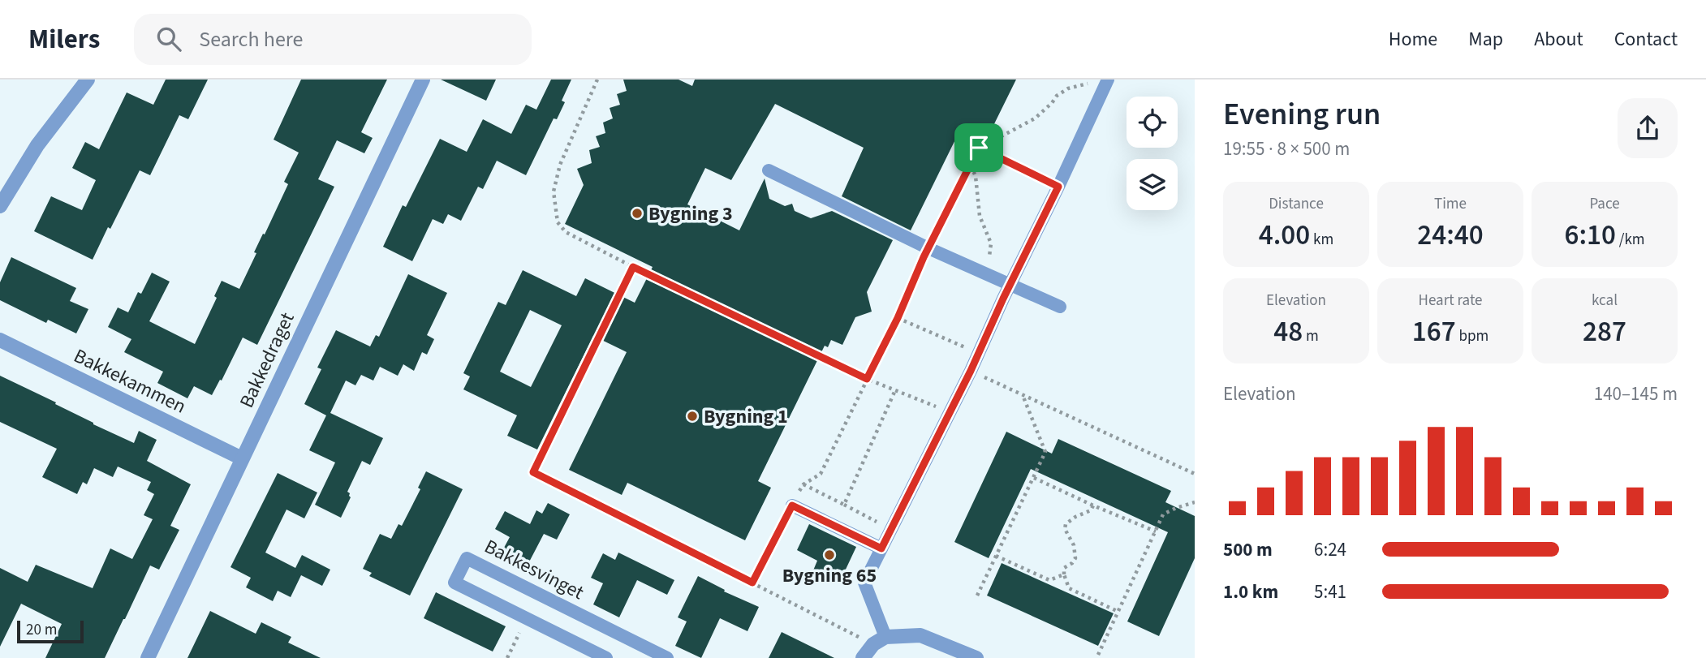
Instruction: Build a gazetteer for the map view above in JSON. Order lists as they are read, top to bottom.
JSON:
{
  "streets": {
    "street": ["Bakkedraget", "Bakkekammen"],
    "lane": ["Bakkesvinget"]
  },
  "crossings": [
    ["Bakkedraget", "Bakkekammen"]
  ],
  "places": ["Bygning 3", "Bygning 1", "Bygning 65"],
  "scale_bar": "20 m",
  "page": {
    "header": "Milers",
    "search": "Search here",
    "nav": [
      "Home",
      "Map",
      "About",
      "Contact"
    ],
    "heading": ["Evening run", "19:55 · 8 × 500 m"],
    "stats": [
      ["Distance", "4.00 km"],
      ["Time", "24:40"],
      ["Pace", "6:10 /km"],
      ["Elevation", "48 m"],
      ["Heart rate", "167 bpm"],
      ["kcal", "287"]
    ],
    "chart": ["Elevation", "140–145 m"],
    "list": [
      {
        "name": "500 m",
        "note": "6:24"
      },
      {
        "name": "1.0 km",
        "note": "5:41"
      }
    ],
    "scale": "20 m"
  }
}
